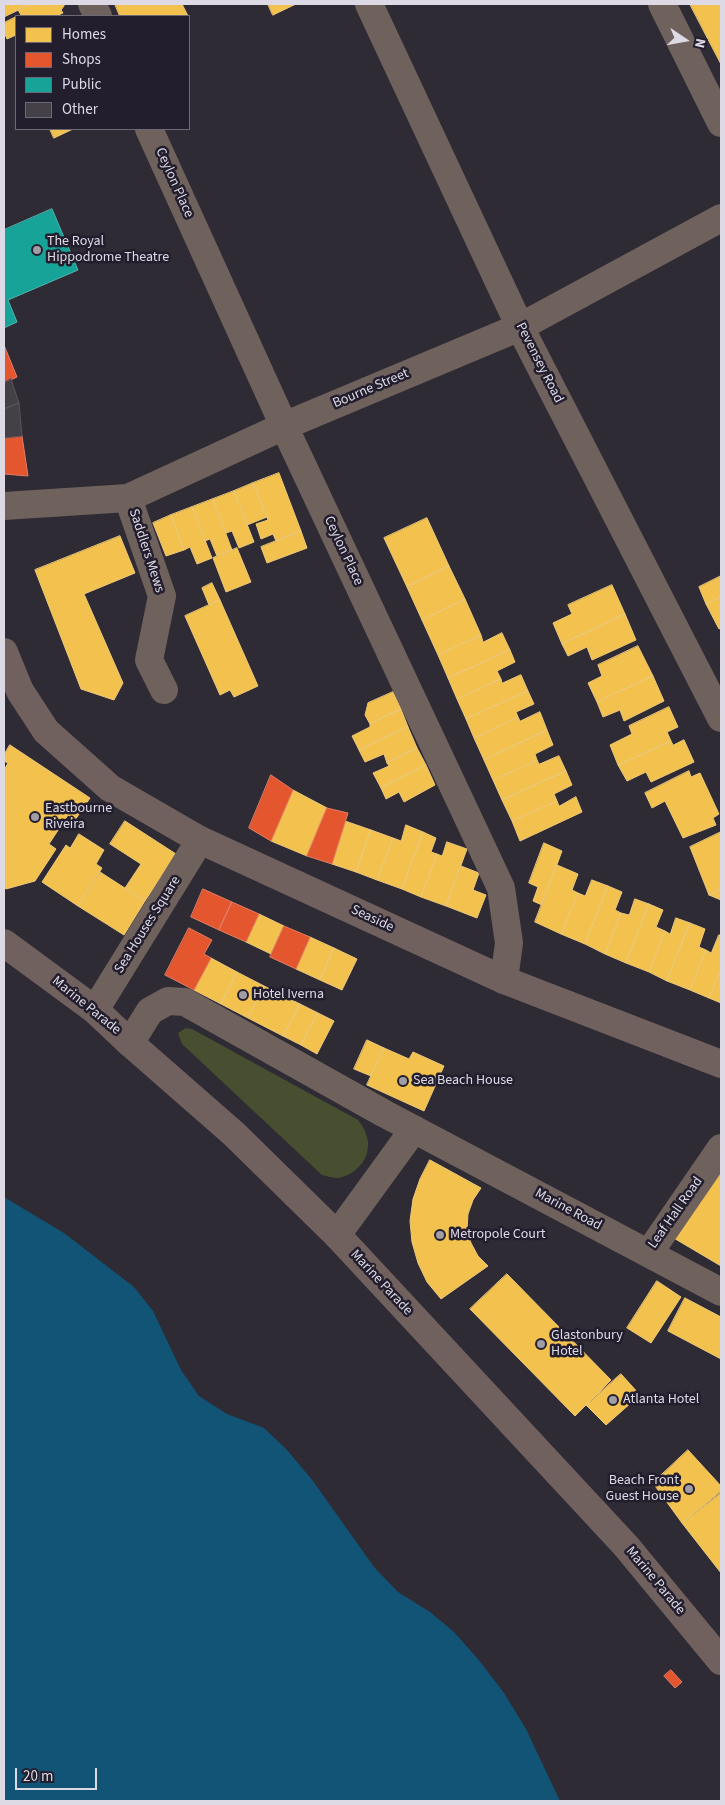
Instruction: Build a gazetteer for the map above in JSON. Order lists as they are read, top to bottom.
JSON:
{
  "streets": {
    "main road": ["Seaside", "Marine Parade"],
    "street": [
      "Ceylon Place",
      "Pevensey Road",
      "Bourne Street",
      "Saddlers Mews",
      "Sea Houses Square",
      "Marine Road",
      "Leaf Hall Road"
    ]
  },
  "crossings": [
    ["Ceylon Place", "Bourne Street"],
    ["Ceylon Place", "Seaside"],
    ["Pevensey Road", "Bourne Street"],
    ["Bourne Street", "Saddlers Mews"],
    ["Seaside", "Sea Houses Square"],
    ["Sea Houses Square", "Marine Parade"],
    ["Marine Parade", "Marine Road"],
    ["Marine Road", "Leaf Hall Road"]
  ],
  "places": [
    "The Royal Hippodrome Theatre",
    "Eastbourne Riveira",
    "Hotel Iverna",
    "Sea Beach House",
    "Metropole Court",
    "Glastonbury Hotel",
    "Atlanta Hotel",
    "Beach Front Guest House"
  ],
  "legend": [
    "Homes",
    "Shops",
    "Public",
    "Other"
  ],
  "scale_bar": "20 m",
  "north": "right"
}
